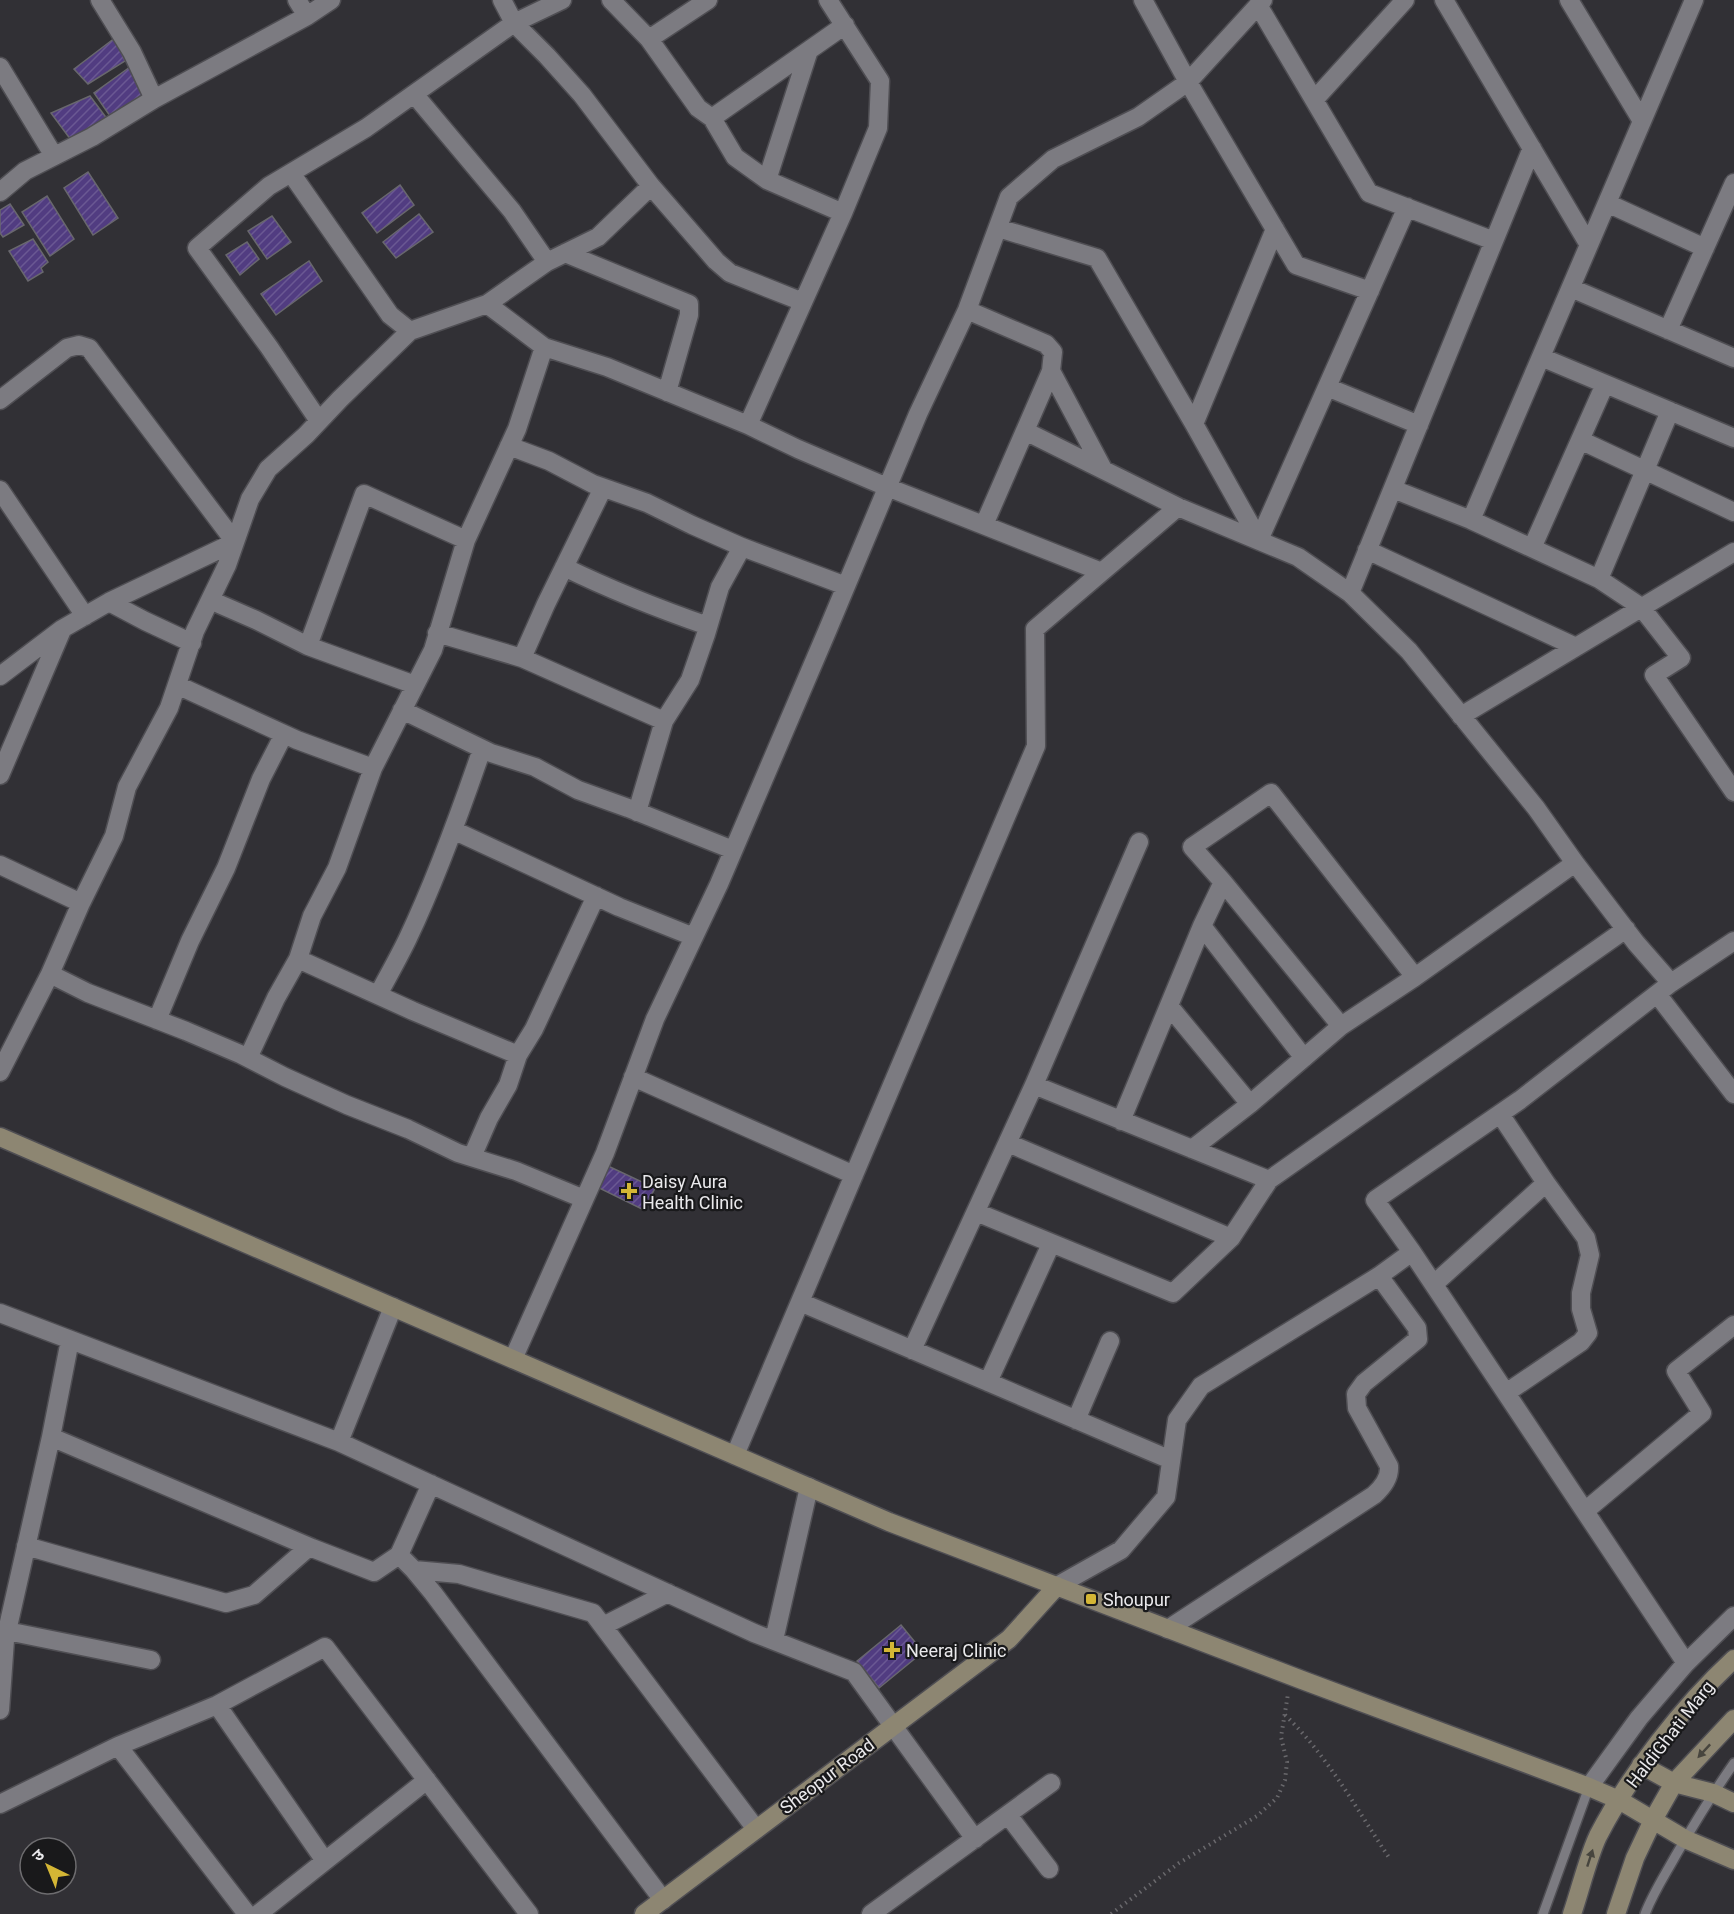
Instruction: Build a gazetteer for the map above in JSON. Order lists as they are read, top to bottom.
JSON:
{
  "streets": {
    "street": ["HaldiGhati Marg", "Sheopur Road"]
  },
  "places": {
    "health": ["Daisy Aura Health Clinic", "Neeraj Clinic"],
    "transit": ["Shoupur"]
  },
  "north": "top left"
}
